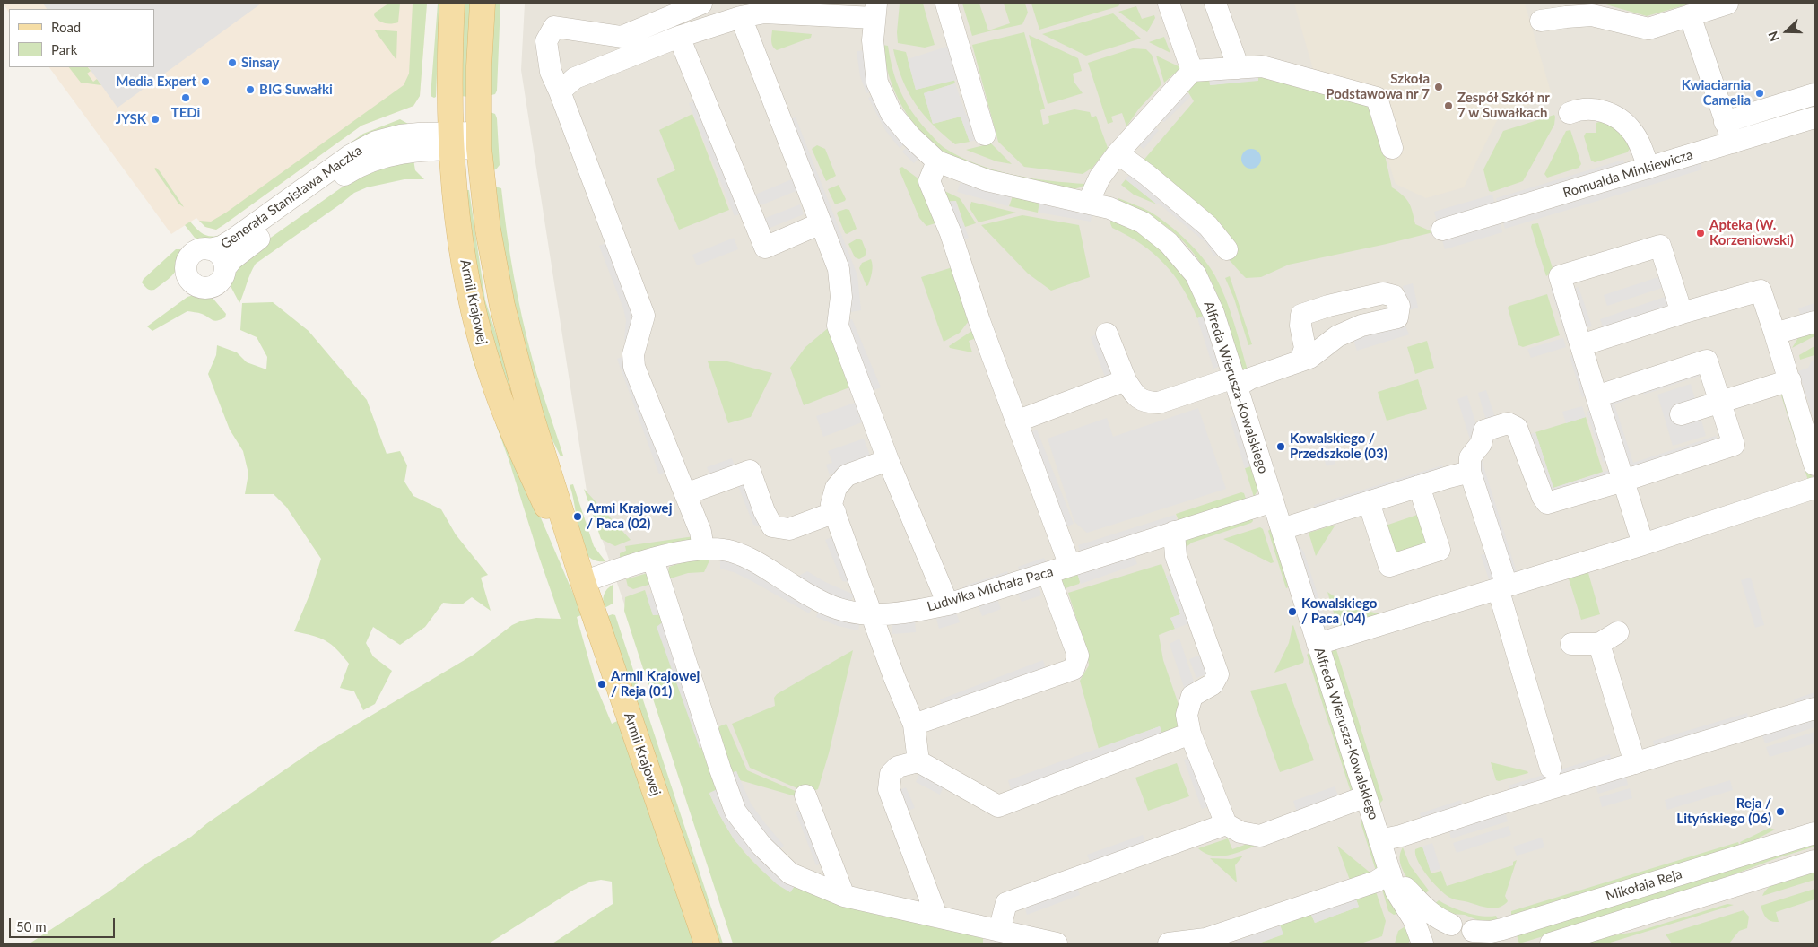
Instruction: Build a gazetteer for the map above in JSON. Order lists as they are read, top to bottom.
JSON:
{
  "streets": {
    "main road": ["Armii Krajowej"],
    "street": [
      "Romualda Minkiewicza",
      "Generała Stanisława Maczka",
      "Alfreda Wierusza-Kowalskiego",
      "Ludwika Michała Paca",
      "Mikołaja Reja"
    ]
  },
  "crossings": [
    ["Generała Stanisława Maczka", "Armii Krajowej"],
    ["Armii Krajowej", "Ludwika Michała Paca"],
    ["Alfreda Wierusza-Kowalskiego", "Ludwika Michała Paca"],
    ["Alfreda Wierusza-Kowalskiego", "Mikołaja Reja"]
  ],
  "places": [
    "Sinsay",
    "Media Expert",
    "Szkoła Podstawowa nr 7",
    "BIG Suwałki",
    "Kwiaciarnia Camelia",
    "TEDi",
    "Zespół Szkół nr 7 w Suwałkach",
    "JYSK",
    "Apteka (W. Korzeniowski)",
    "Kowalskiego / Przedszkole (03)",
    "Armi Krajowej / Paca (02)",
    "Kowalskiego / Paca (04)",
    "Armii Krajowej / Reja (01)",
    "Reja / Lityńskiego (06)"
  ],
  "legend": ["Road", "Park"],
  "scale_bar": "50 m",
  "north": "left"
}
